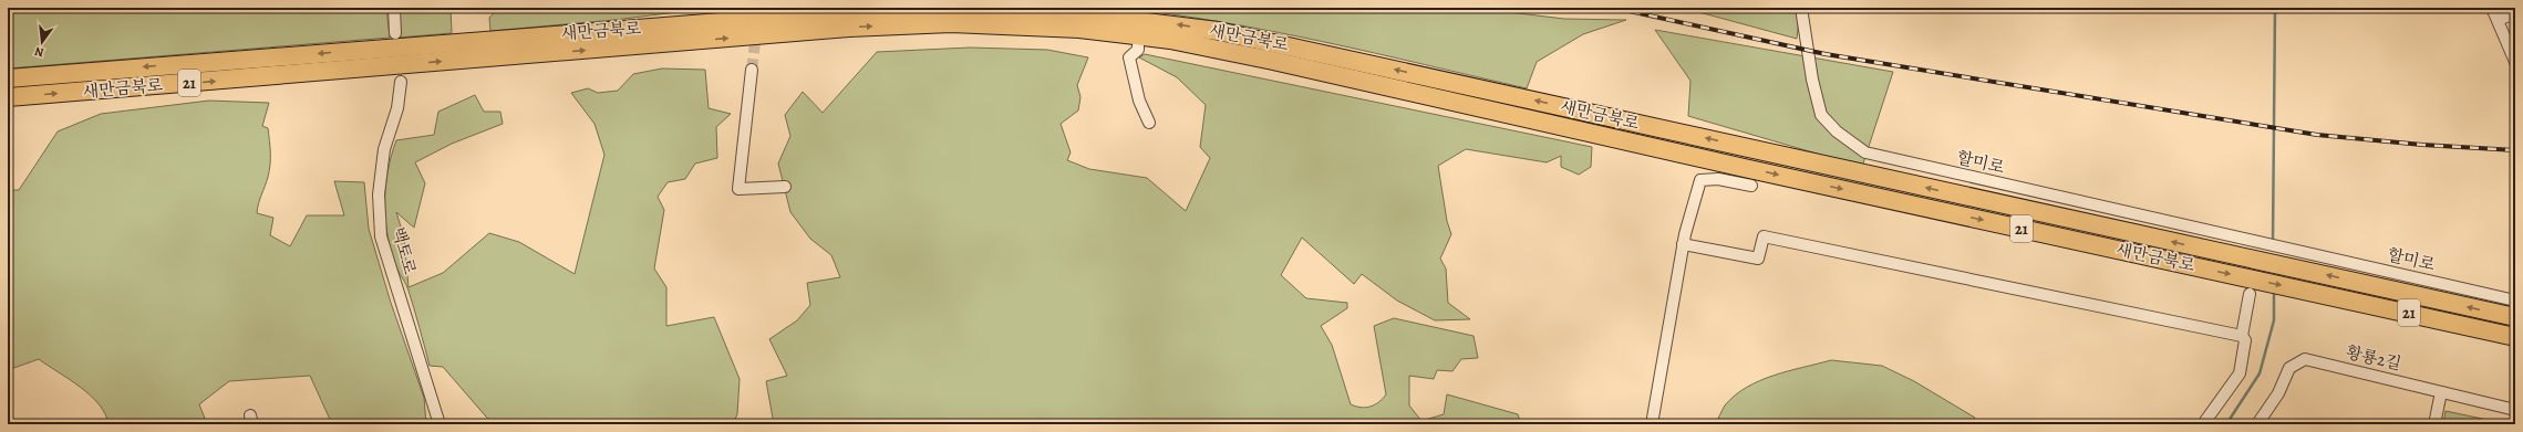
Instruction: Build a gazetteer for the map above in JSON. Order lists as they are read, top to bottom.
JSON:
{
  "streets": {
    "highway": ["새만금북로", "21"],
    "street": ["할미로", "백토로", "황룡2길"]
  },
  "north": "bottom"
}
